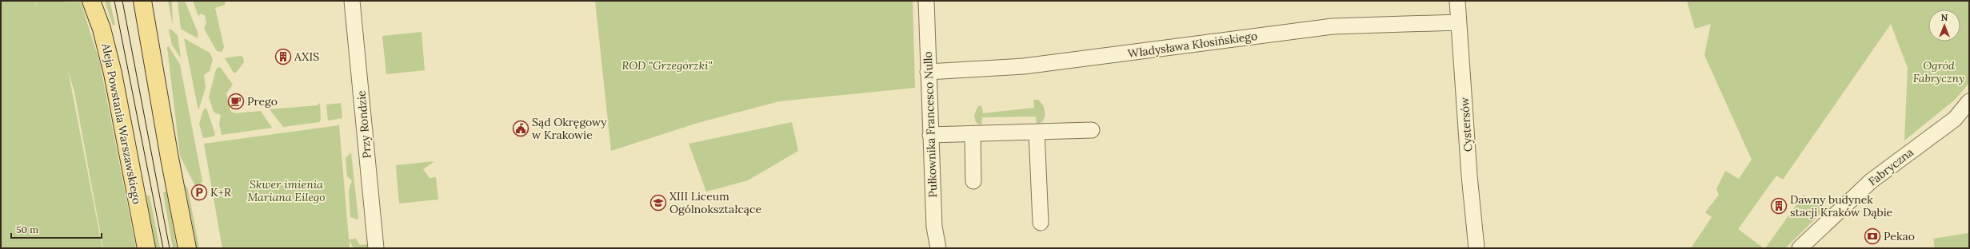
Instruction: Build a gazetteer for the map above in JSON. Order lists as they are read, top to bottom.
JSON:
{
  "streets": {
    "main road": ["Aleja Powstania Warszawskiego"],
    "street": [
      "Władysława Kłosińskiego",
      "Przy Rondzie",
      "Pułkownika Francesco Nullo",
      "Cystersów",
      "Fabryczna"
    ]
  },
  "crossings": [
    ["Władysława Kłosińskiego", "Pułkownika Francesco Nullo"],
    ["Władysława Kłosińskiego", "Cystersów"]
  ],
  "parks": ["ROD \"Grzegórzki\"", "Ogród Fabryczny", "Skwer imienia Mariana Eilego"],
  "places": {
    "building": ["AXIS", "Dawny budynek stacji Kraków Dąbie"],
    "cafe": ["Prego"],
    "public building": ["Sąd Okręgowy w Krakowie"],
    "parking": ["K+R"],
    "school or university": ["XIII Liceum Ogólnokształcące"],
    "bank": ["Pekao"]
  },
  "scale_bar": "50 m",
  "north": "top"
}
